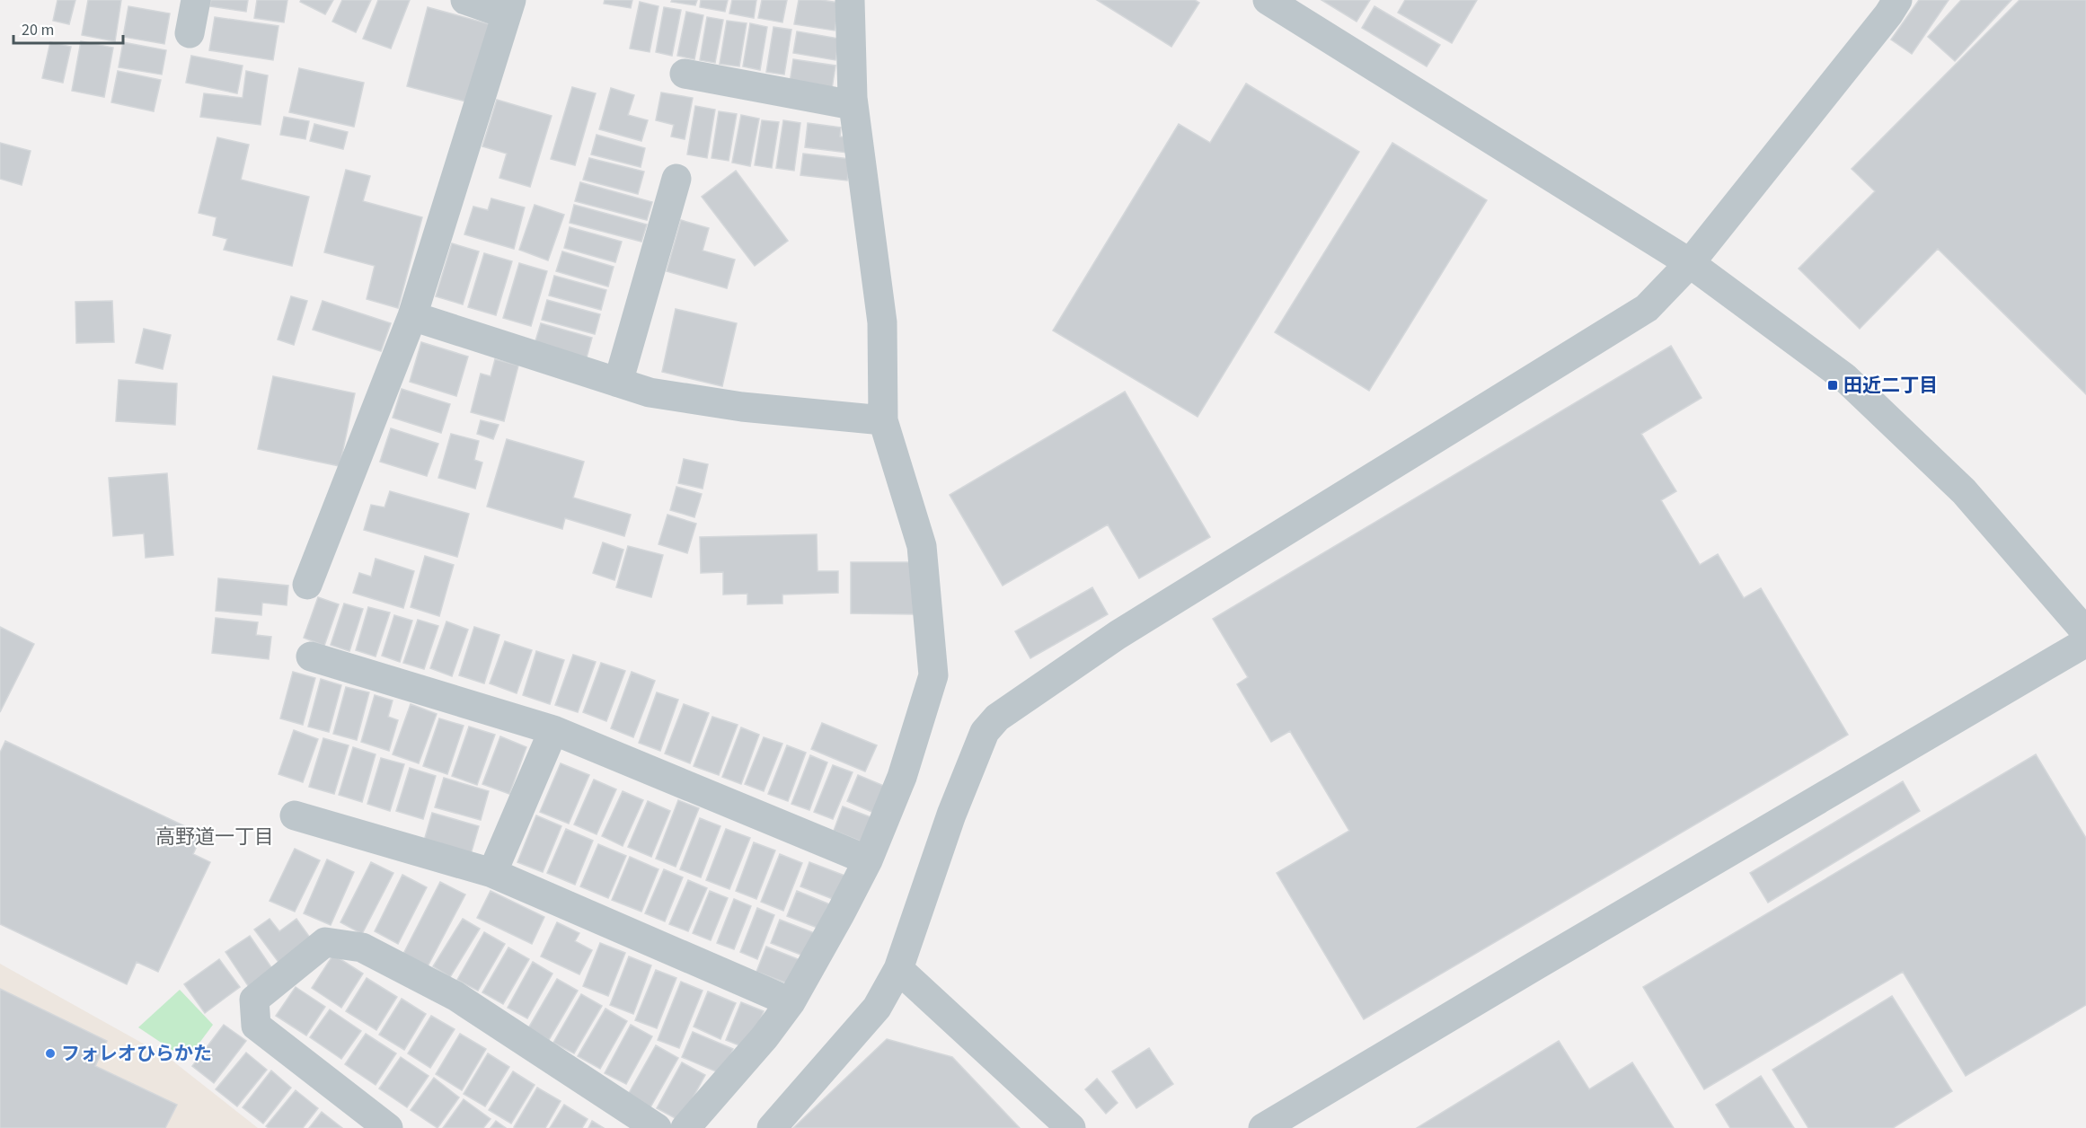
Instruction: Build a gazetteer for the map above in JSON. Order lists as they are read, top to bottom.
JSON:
{
  "districts": ["高野道一丁目"],
  "places": {
    "transit": ["田近二丁目"],
    "other": ["フォレオひらかた"]
  },
  "scale_bar": "20 m"
}
